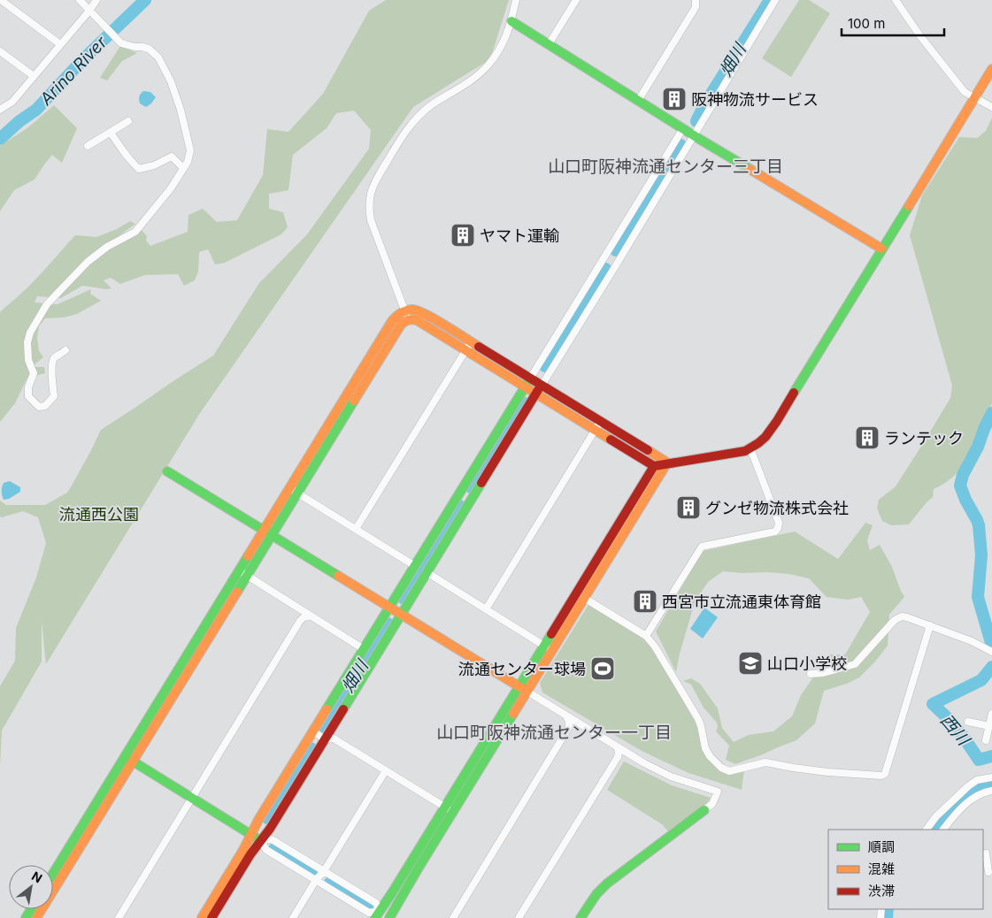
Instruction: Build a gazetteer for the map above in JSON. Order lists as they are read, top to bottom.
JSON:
{
  "districts": ["山口町阪神流通センター三丁目", "山口町阪神流通センター一丁目"],
  "water": ["畑川", "Arino River", "西川"],
  "parks": ["流通西公園"],
  "places": {
    "building": [
      "阪神物流サービス",
      "ヤマト運輸",
      "ランテック",
      "グンゼ物流株式会社",
      "西宮市立流通東体育館"
    ],
    "school or university": ["山口小学校"],
    "sports": ["流通センター球場"]
  },
  "legend": ["順調", "混雑", "渋滞"],
  "scale_bar": "100 m",
  "north": "top right"
}
